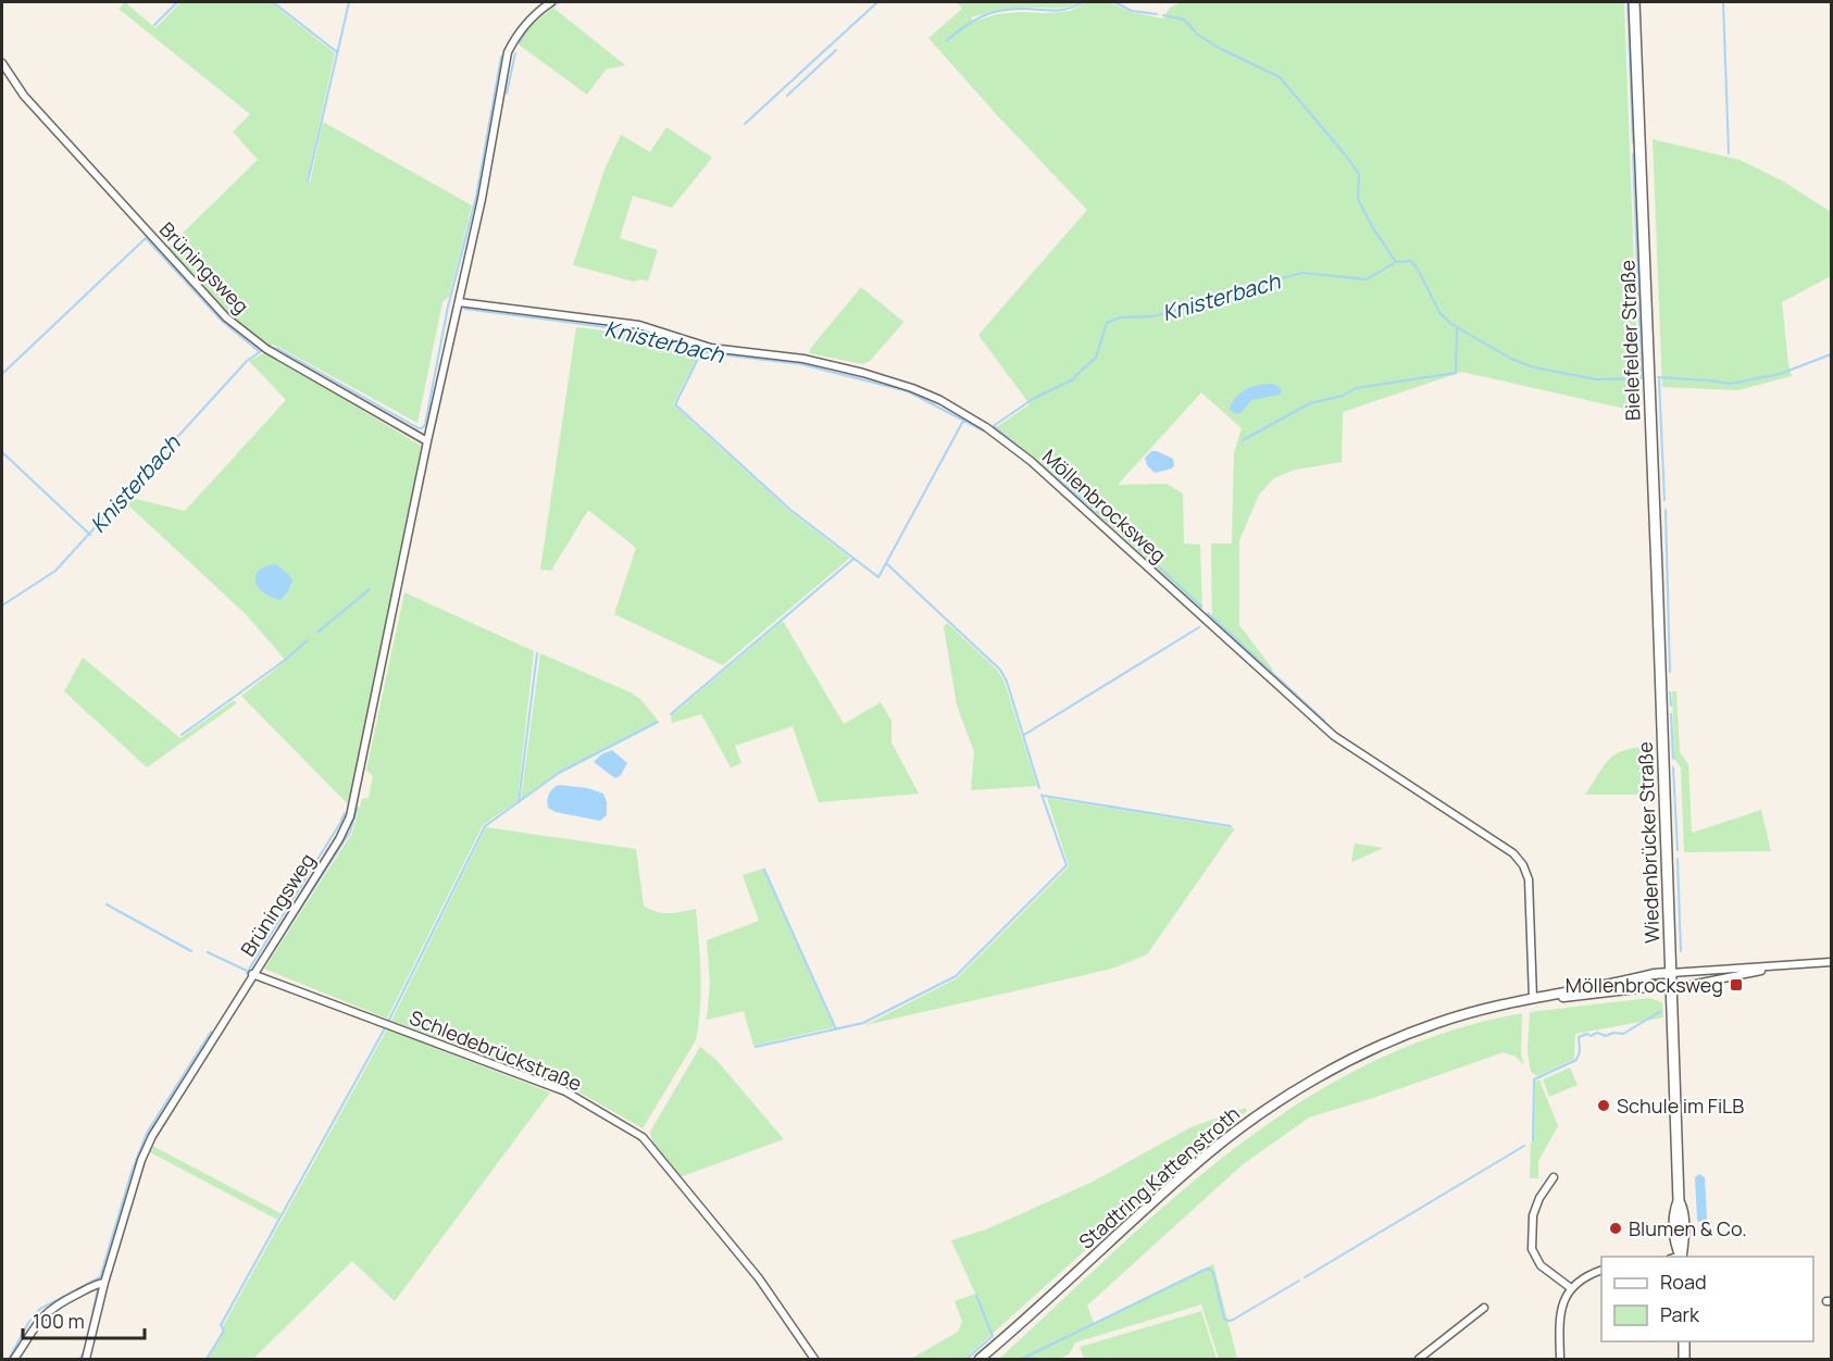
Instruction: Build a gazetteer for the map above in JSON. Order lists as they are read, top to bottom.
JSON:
{
  "streets": {
    "main road": ["Bielefelder Straße", "Wiedenbrücker Straße", "Stadtring Kattenstroth"],
    "street": ["Brüningsweg", "Möllenbrocksweg", "Schledebrückstraße"]
  },
  "crossings": [
    ["Brüningsweg", "Möllenbrocksweg"],
    ["Brüningsweg", "Schledebrückstraße"],
    ["Bielefelder Straße", "Wiedenbrücker Straße"],
    ["Möllenbrocksweg", "Stadtring Kattenstroth"],
    ["Wiedenbrücker Straße", "Stadtring Kattenstroth"]
  ],
  "water": ["Knisterbach"],
  "places": {
    "transit": ["Möllenbrocksweg"],
    "other": ["Schule im FiLB", "Blumen & Co."]
  },
  "legend": ["Road", "Park"],
  "scale_bar": "100 m"
}
